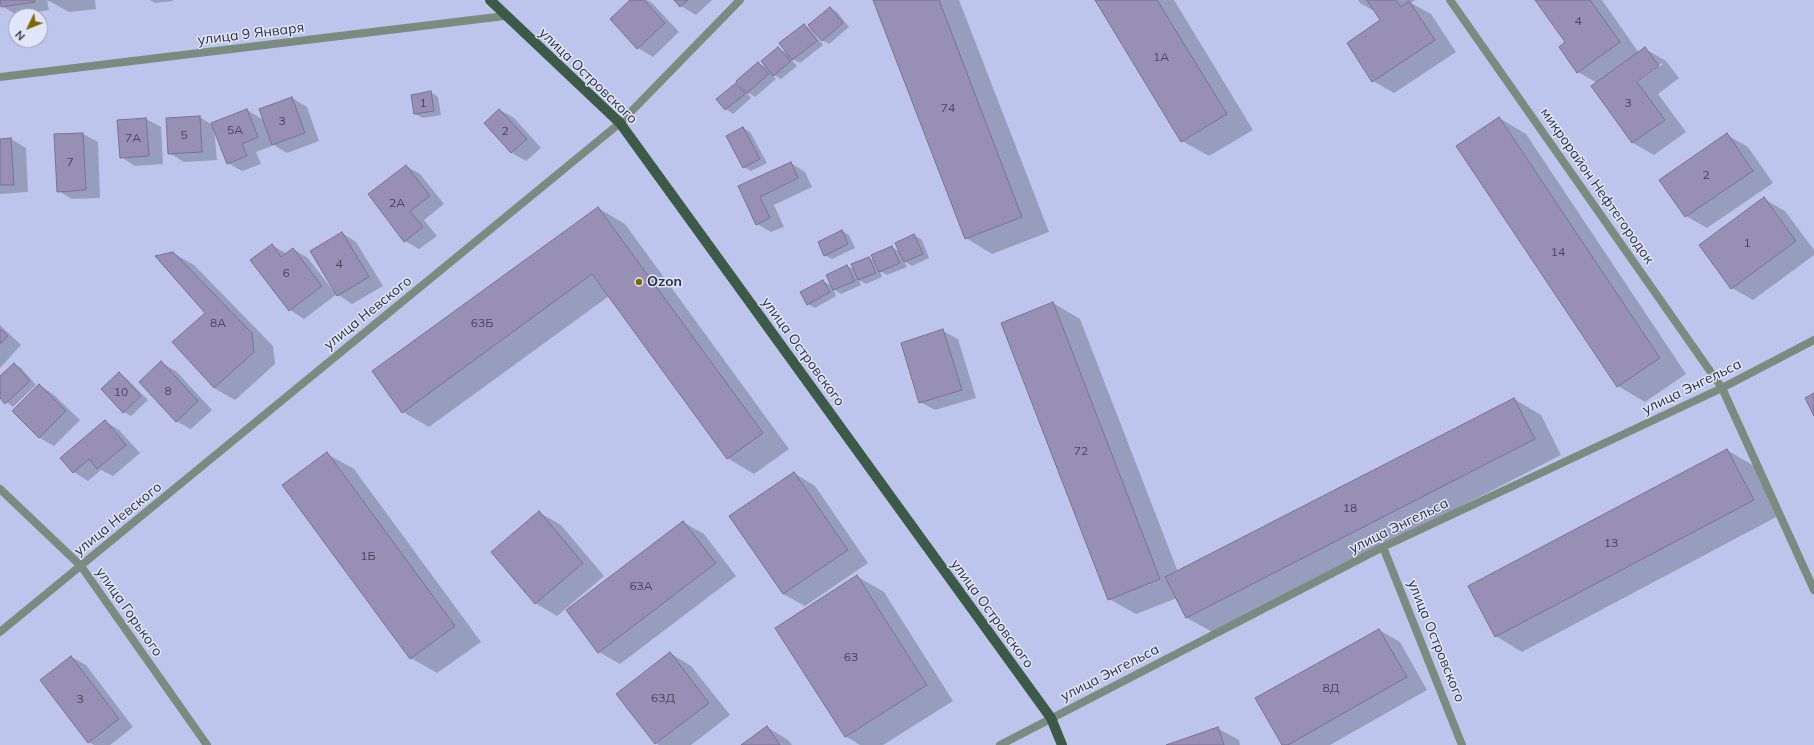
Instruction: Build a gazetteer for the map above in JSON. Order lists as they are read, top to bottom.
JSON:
{
  "streets": {
    "main road": ["улица Островского"],
    "street": [
      "улица 9 Января",
      "микрорайон Нефтегородок",
      "улица Невского",
      "улица Энгельса",
      "улица Горького"
    ]
  },
  "crossings": [
    ["улица 9 Января", "улица Островского"],
    ["улица Островского", "улица Невского"],
    ["улица Островского", "улица Энгельса"],
    ["микрорайон Нефтегородок", "улица Энгельса"],
    ["улица Невского", "улица Горького"]
  ],
  "places": ["Ozon"],
  "house_numbers": [
    "4",
    "1А",
    "1",
    "3",
    "74",
    "3",
    "5А",
    "2",
    "5",
    "7А",
    "7",
    "2",
    "2А",
    "1",
    "14",
    "4",
    "6",
    "8А",
    "63Б",
    "8",
    "10",
    "72",
    "18",
    "13",
    "1Б",
    "63А",
    "63",
    "8Д",
    "63Д",
    "3"
  ],
  "north": "bottom left"
}
